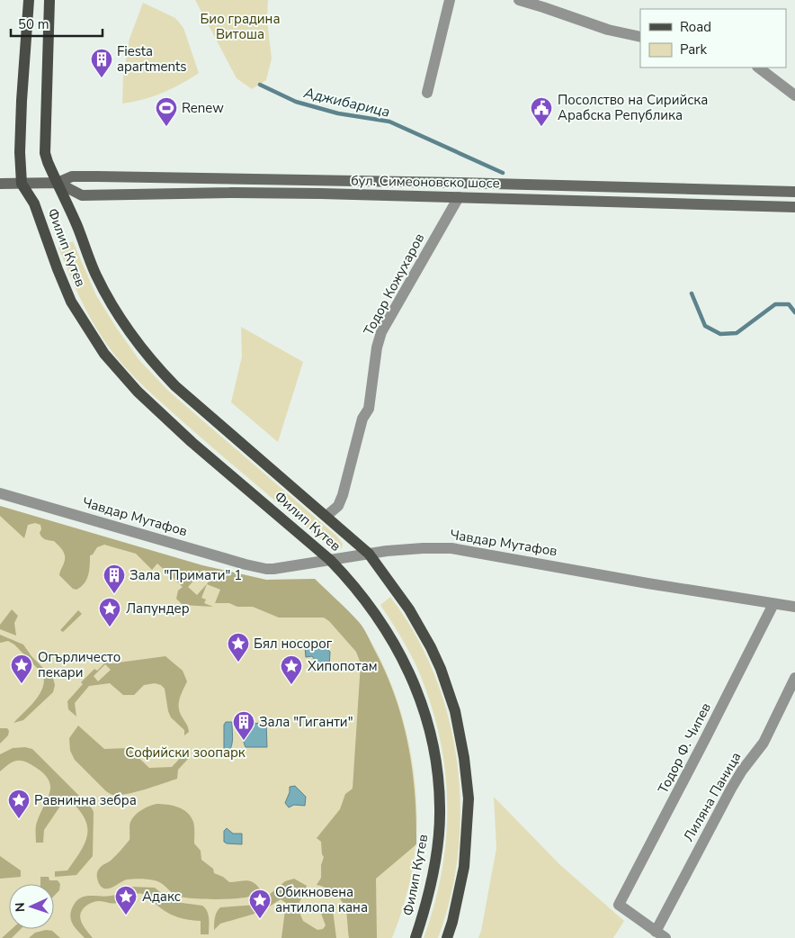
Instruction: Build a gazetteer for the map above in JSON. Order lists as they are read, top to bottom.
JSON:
{
  "streets": {
    "main road": ["бул. Симеоновско шосе", "Филип Кутев"],
    "street": [
      "Тодор Кожухаров",
      "Чавдар Мутафов",
      "Тодор Ф. Чипев",
      "Лиляна Паница"
    ]
  },
  "crossings": [
    ["бул. Симеоновско шосе", "Филип Кутев"],
    ["бул. Симеоновско шосе", "Тодор Кожухаров"],
    ["Филип Кутев", "Тодор Кожухаров"],
    ["Филип Кутев", "Чавдар Мутафов"],
    ["Чавдар Мутафов", "Тодор Ф. Чипев"],
    ["Тодор Ф. Чипев", "Лиляна Паница"]
  ],
  "water": ["Аджибарица"],
  "parks": ["Био градина Витоша", "Софийски зоопарк"],
  "places": {
    "building": ["Fiesta apartments", "Зала \"Примати\" 1", "Зала \"Гиганти\""],
    "sports": ["Renew"],
    "public building": ["Посолство на Сирийска Арабска Република"],
    "place": [
      "Лапундер",
      "Бял носорог",
      "Огърличесто пекари",
      "Хипопотам",
      "Равнинна зебра",
      "Адакс",
      "Обикновена антилопа кана"
    ]
  },
  "legend": ["Road", "Park"],
  "scale_bar": "50 m",
  "north": "left"
}
